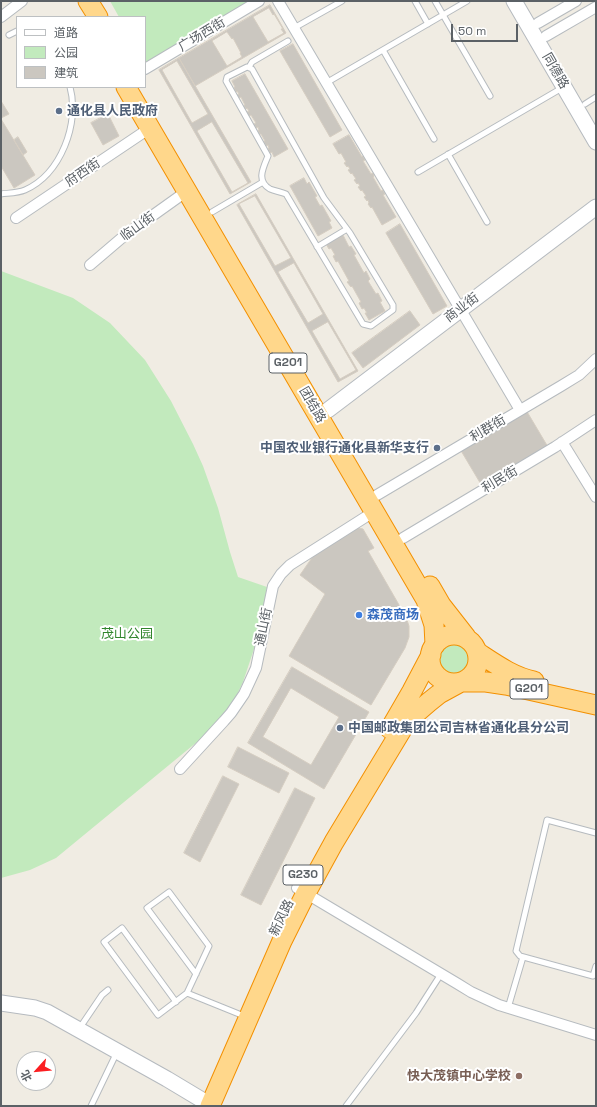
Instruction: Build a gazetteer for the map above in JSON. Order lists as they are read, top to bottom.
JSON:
{
  "streets": {
    "highway": [
      "G201",
      "团结路",
      "G230",
      "新风路"
    ],
    "street": [
      "广场西街",
      "同德路",
      "府西街",
      "临山街",
      "商业街",
      "利群街",
      "利民街",
      "通山街"
    ]
  },
  "crossings": [
    ["府西街", "团结路"],
    ["临山街", "团结路"],
    ["商业街", "团结路"],
    ["G201", "团结路"],
    ["G201", "新风路"],
    ["团结路", "利群街"],
    ["团结路", "利民街"],
    ["团结路", "通山街"],
    ["团结路", "新风路"],
    ["利群街", "通山街"]
  ],
  "parks": ["茂山公园"],
  "places": [
    "通化县人民政府",
    "中国农业银行通化县新华支行",
    "森茂商场",
    "中国邮政集团公司吉林省通化县分公司",
    "快大茂镇中心学校"
  ],
  "legend": ["道路", "公园", "建筑"],
  "scale_bar": "50 m",
  "north": "bottom left"
}
